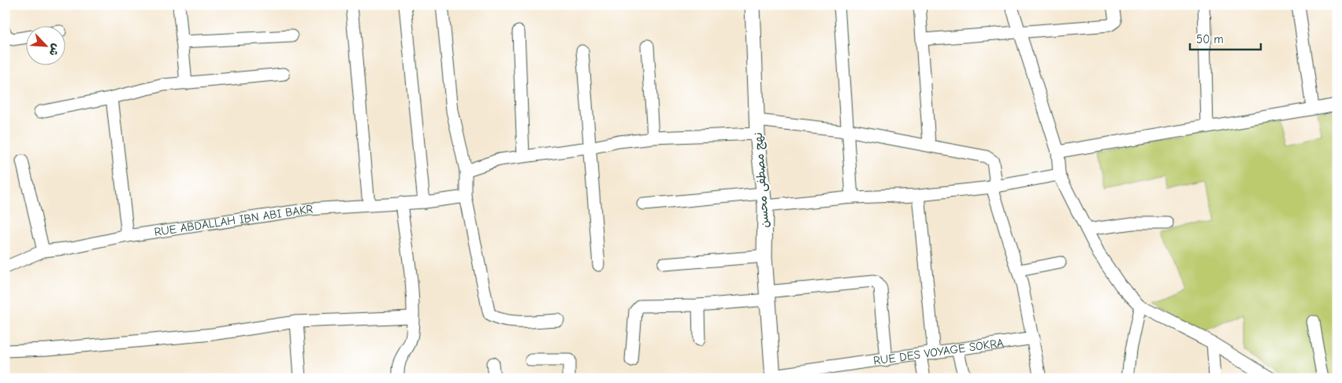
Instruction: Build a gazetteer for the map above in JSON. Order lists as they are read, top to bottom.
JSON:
{
  "streets": {
    "main road": ["نهج مصطفى محسن"],
    "street": ["RUE ABDALLAH IBN ABI BAKR", "RUE DES VOYAGE SOKRA"]
  },
  "crossings": [
    ["نهج مصطفى محسن", "RUE DES VOYAGE SOKRA"]
  ],
  "scale_bar": "50 m",
  "north": "bottom right"
}
